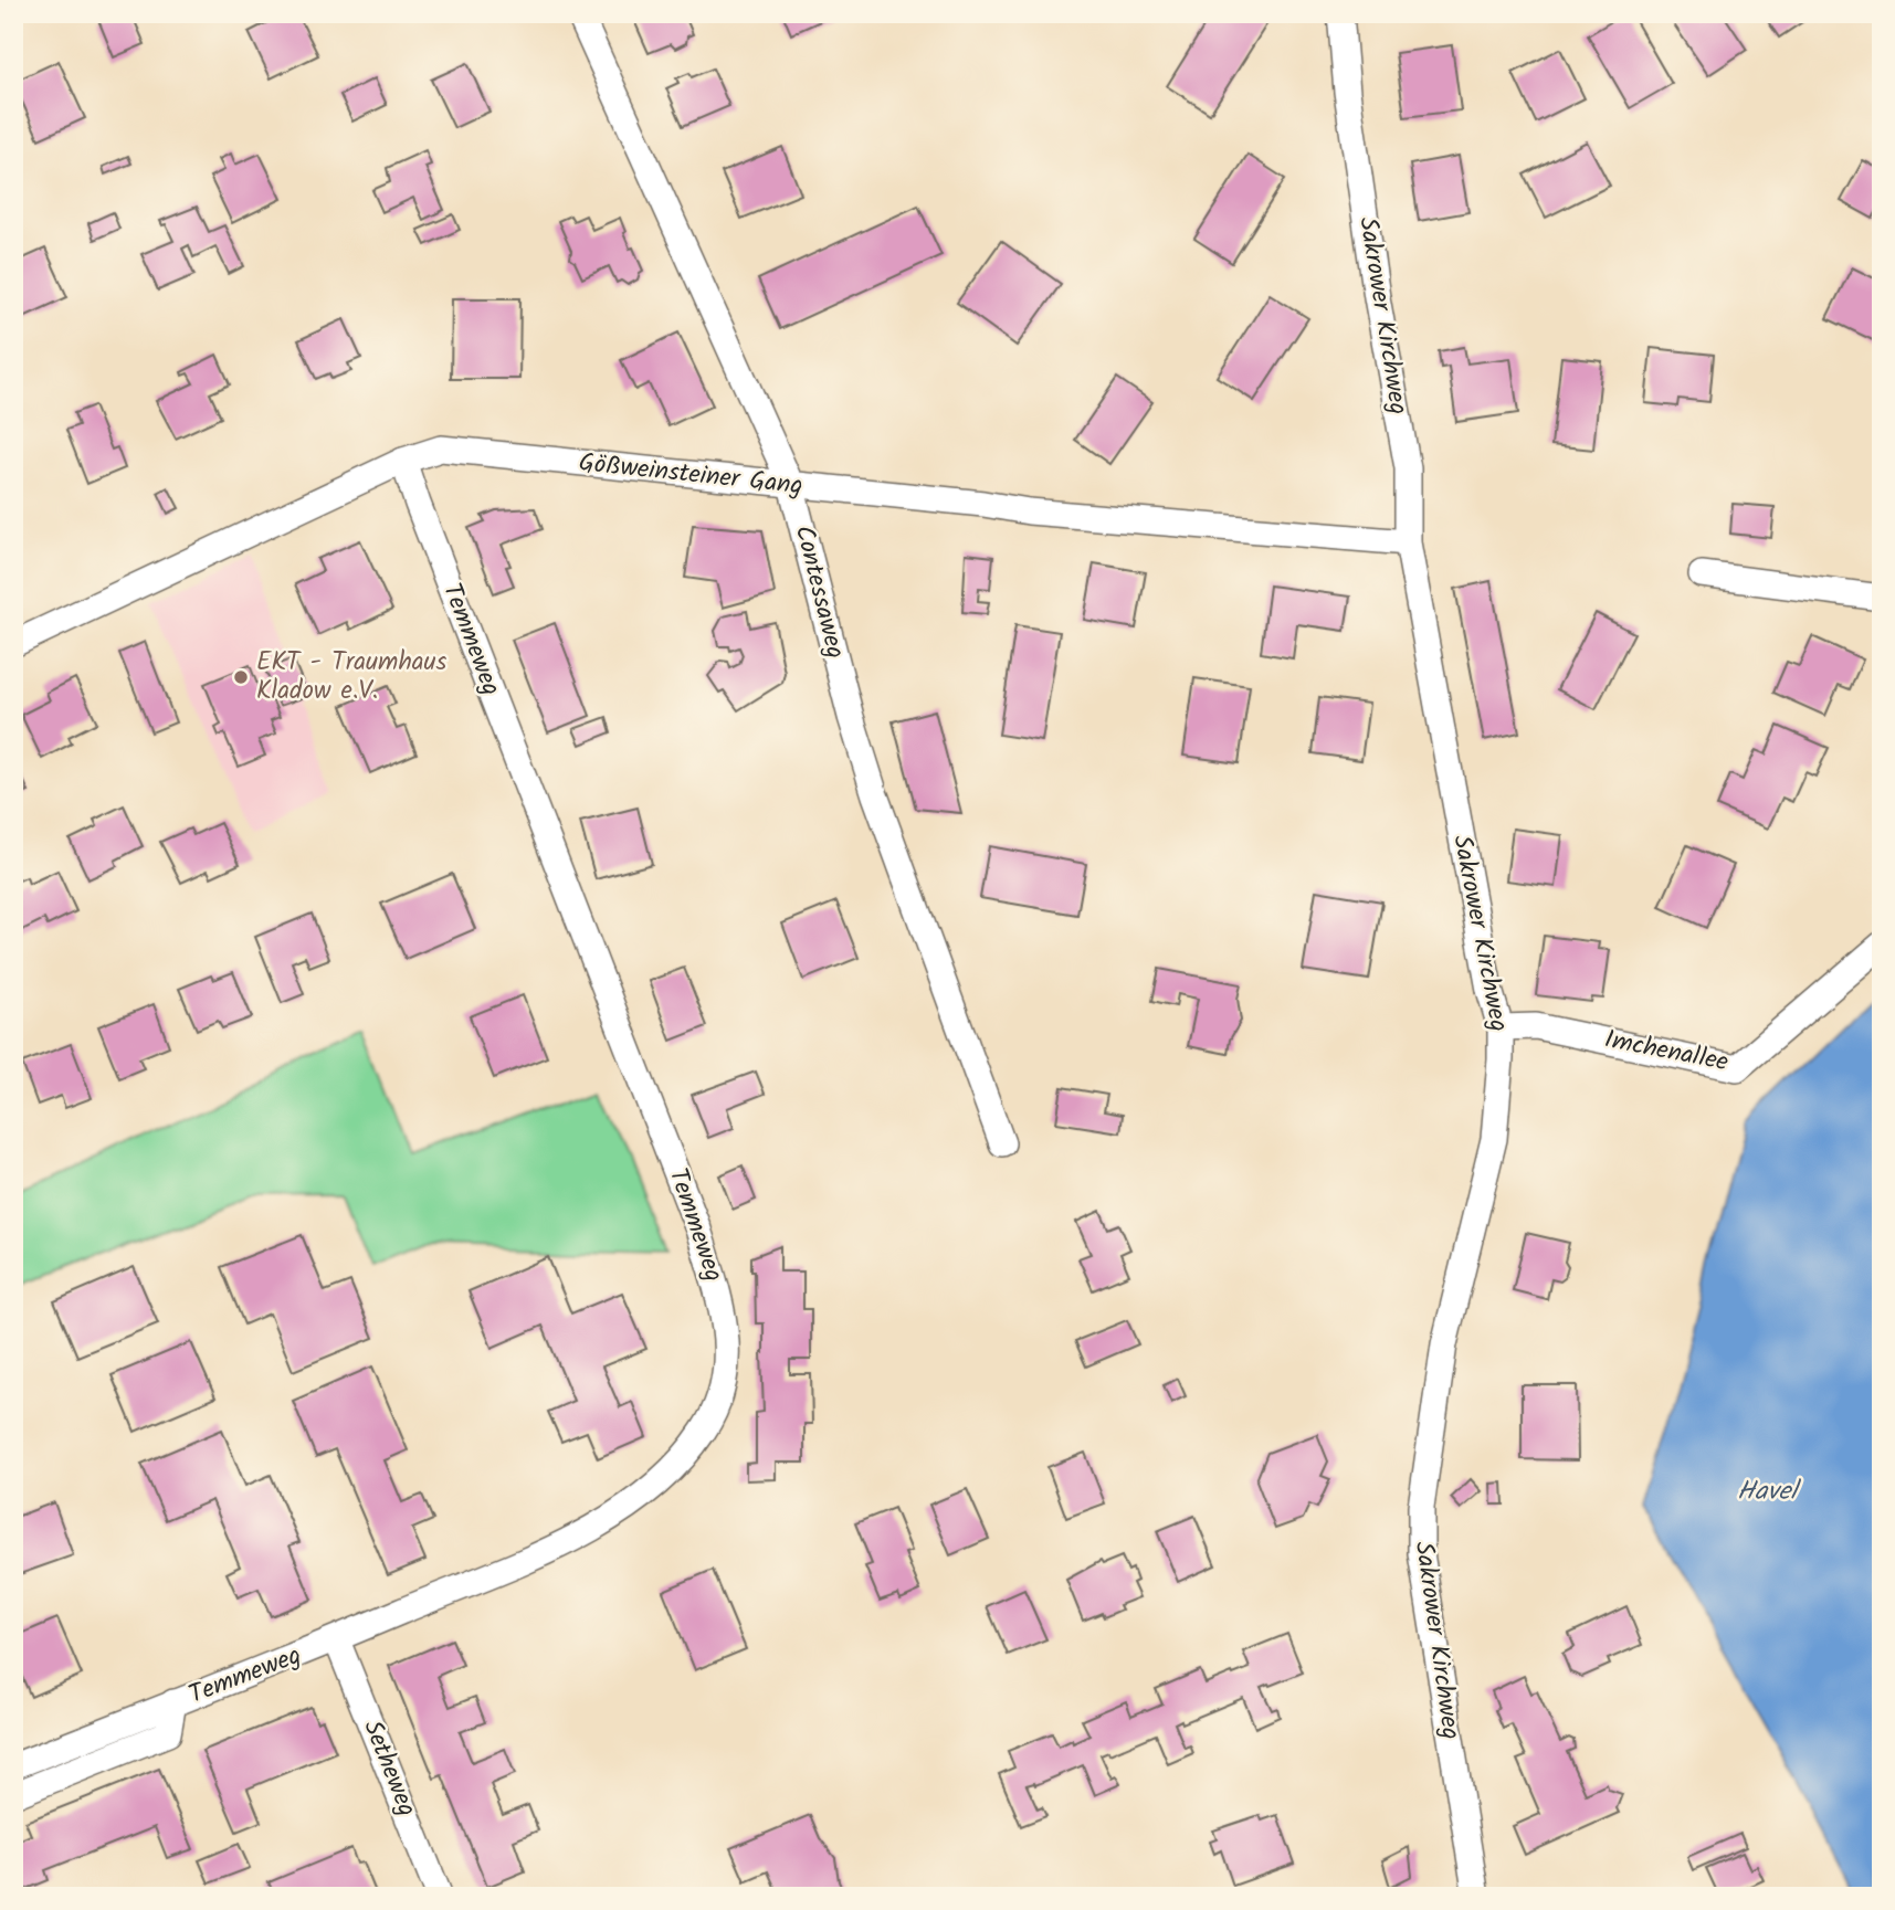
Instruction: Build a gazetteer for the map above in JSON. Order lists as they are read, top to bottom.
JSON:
{
  "streets": {
    "street": [
      "Sakrower Kirchweg",
      "Gößweinsteiner Gang",
      "Contessaweg",
      "Temmeweg",
      "Imchenallee",
      "Setheweg"
    ]
  },
  "crossings": [
    ["Sakrower Kirchweg", "Gößweinsteiner Gang"],
    ["Sakrower Kirchweg", "Imchenallee"],
    ["Gößweinsteiner Gang", "Contessaweg"],
    ["Gößweinsteiner Gang", "Temmeweg"],
    ["Temmeweg", "Setheweg"]
  ],
  "water": ["Havel"],
  "places": ["EKT - Traumhaus Kladow e.V."]
}
